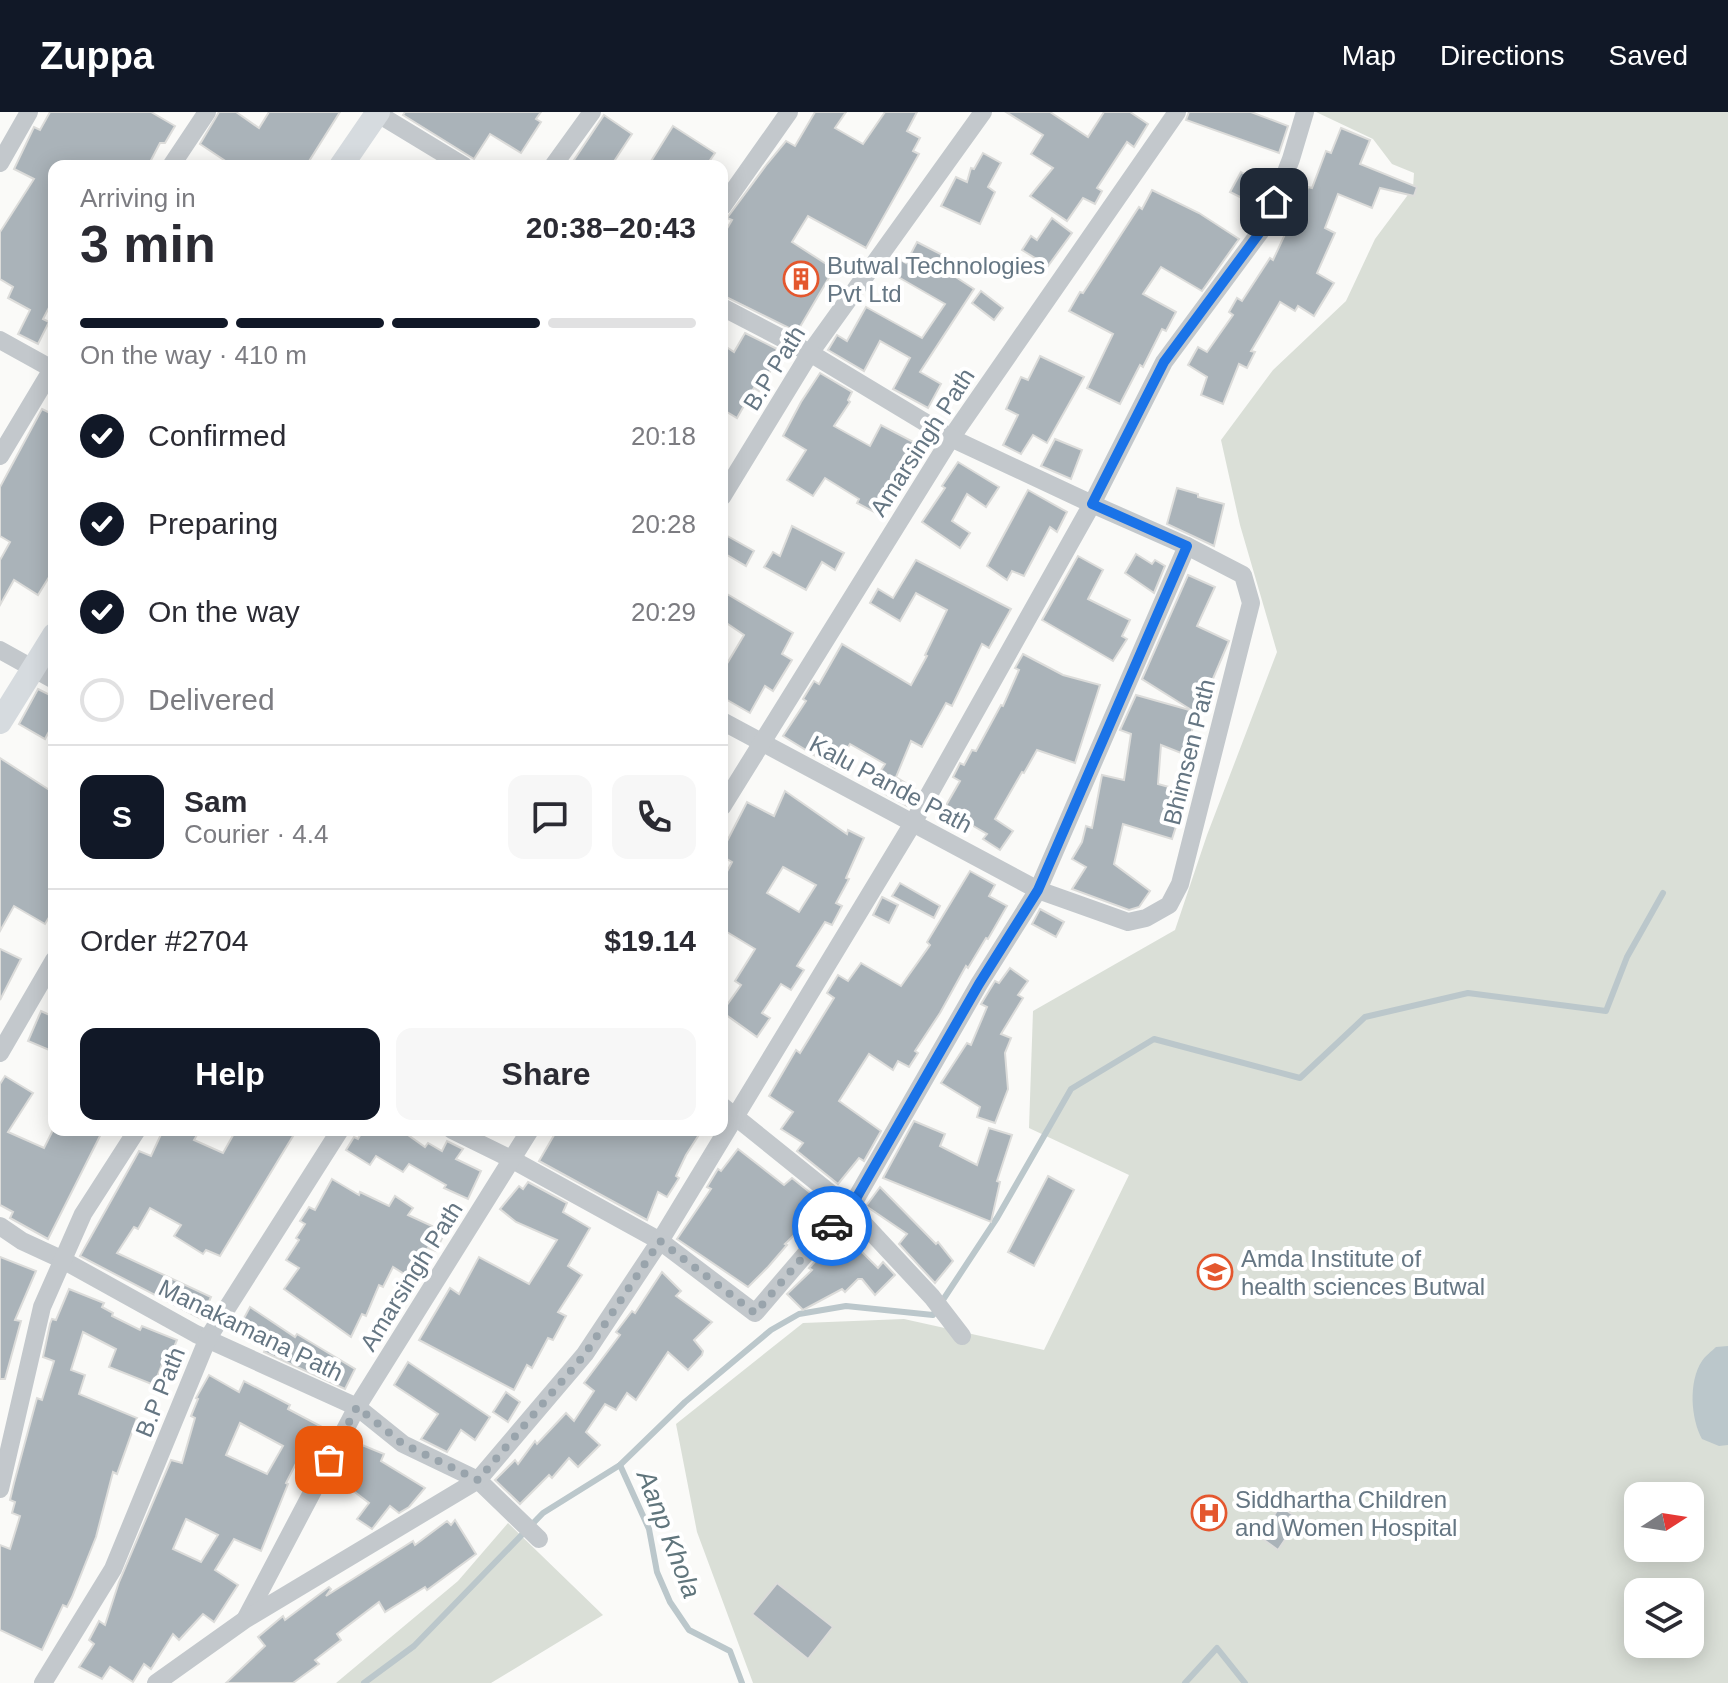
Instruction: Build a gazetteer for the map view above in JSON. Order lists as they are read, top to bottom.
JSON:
{
  "streets": {
    "street": [
      "B.P Path",
      "Amarsingh Path",
      "Bhimsen Path",
      "Kalu Pande Path",
      "Manakamana Path"
    ]
  },
  "crossings": [
    ["B.P Path", "Bhimsen Path"],
    ["B.P Path", "Manakamana Path"],
    ["Amarsingh Path", "Bhimsen Path"],
    ["Amarsingh Path", "Kalu Pande Path"],
    ["Amarsingh Path", "Manakamana Path"],
    ["Bhimsen Path", "Kalu Pande Path"]
  ],
  "water": ["Aanp Khola"],
  "places": {
    "building": ["Butwal Technologies Pvt Ltd"],
    "school or university": ["Amda Institute of health sciences Butwal"],
    "hospital": ["Siddhartha Children and Women Hospital"]
  },
  "north": "right",
  "page": {
    "header": "Zuppa",
    "nav": ["Map", "Directions", "Saved"],
    "heading": ["3 min", "Arriving in", "20:38–20:43"],
    "panel": [
      "Sam",
      "Courier · 4.4",
      "Order #2704",
      "$19.14"
    ],
    "bar": "On the way · 410 m",
    "list": [
      ["Confirmed", "20:18"],
      ["Preparing", "20:28"],
      ["On the way", "20:29"],
      "Delivered"
    ],
    "round": "S",
    "buttons": ["Help", "Share"]
  }
}
